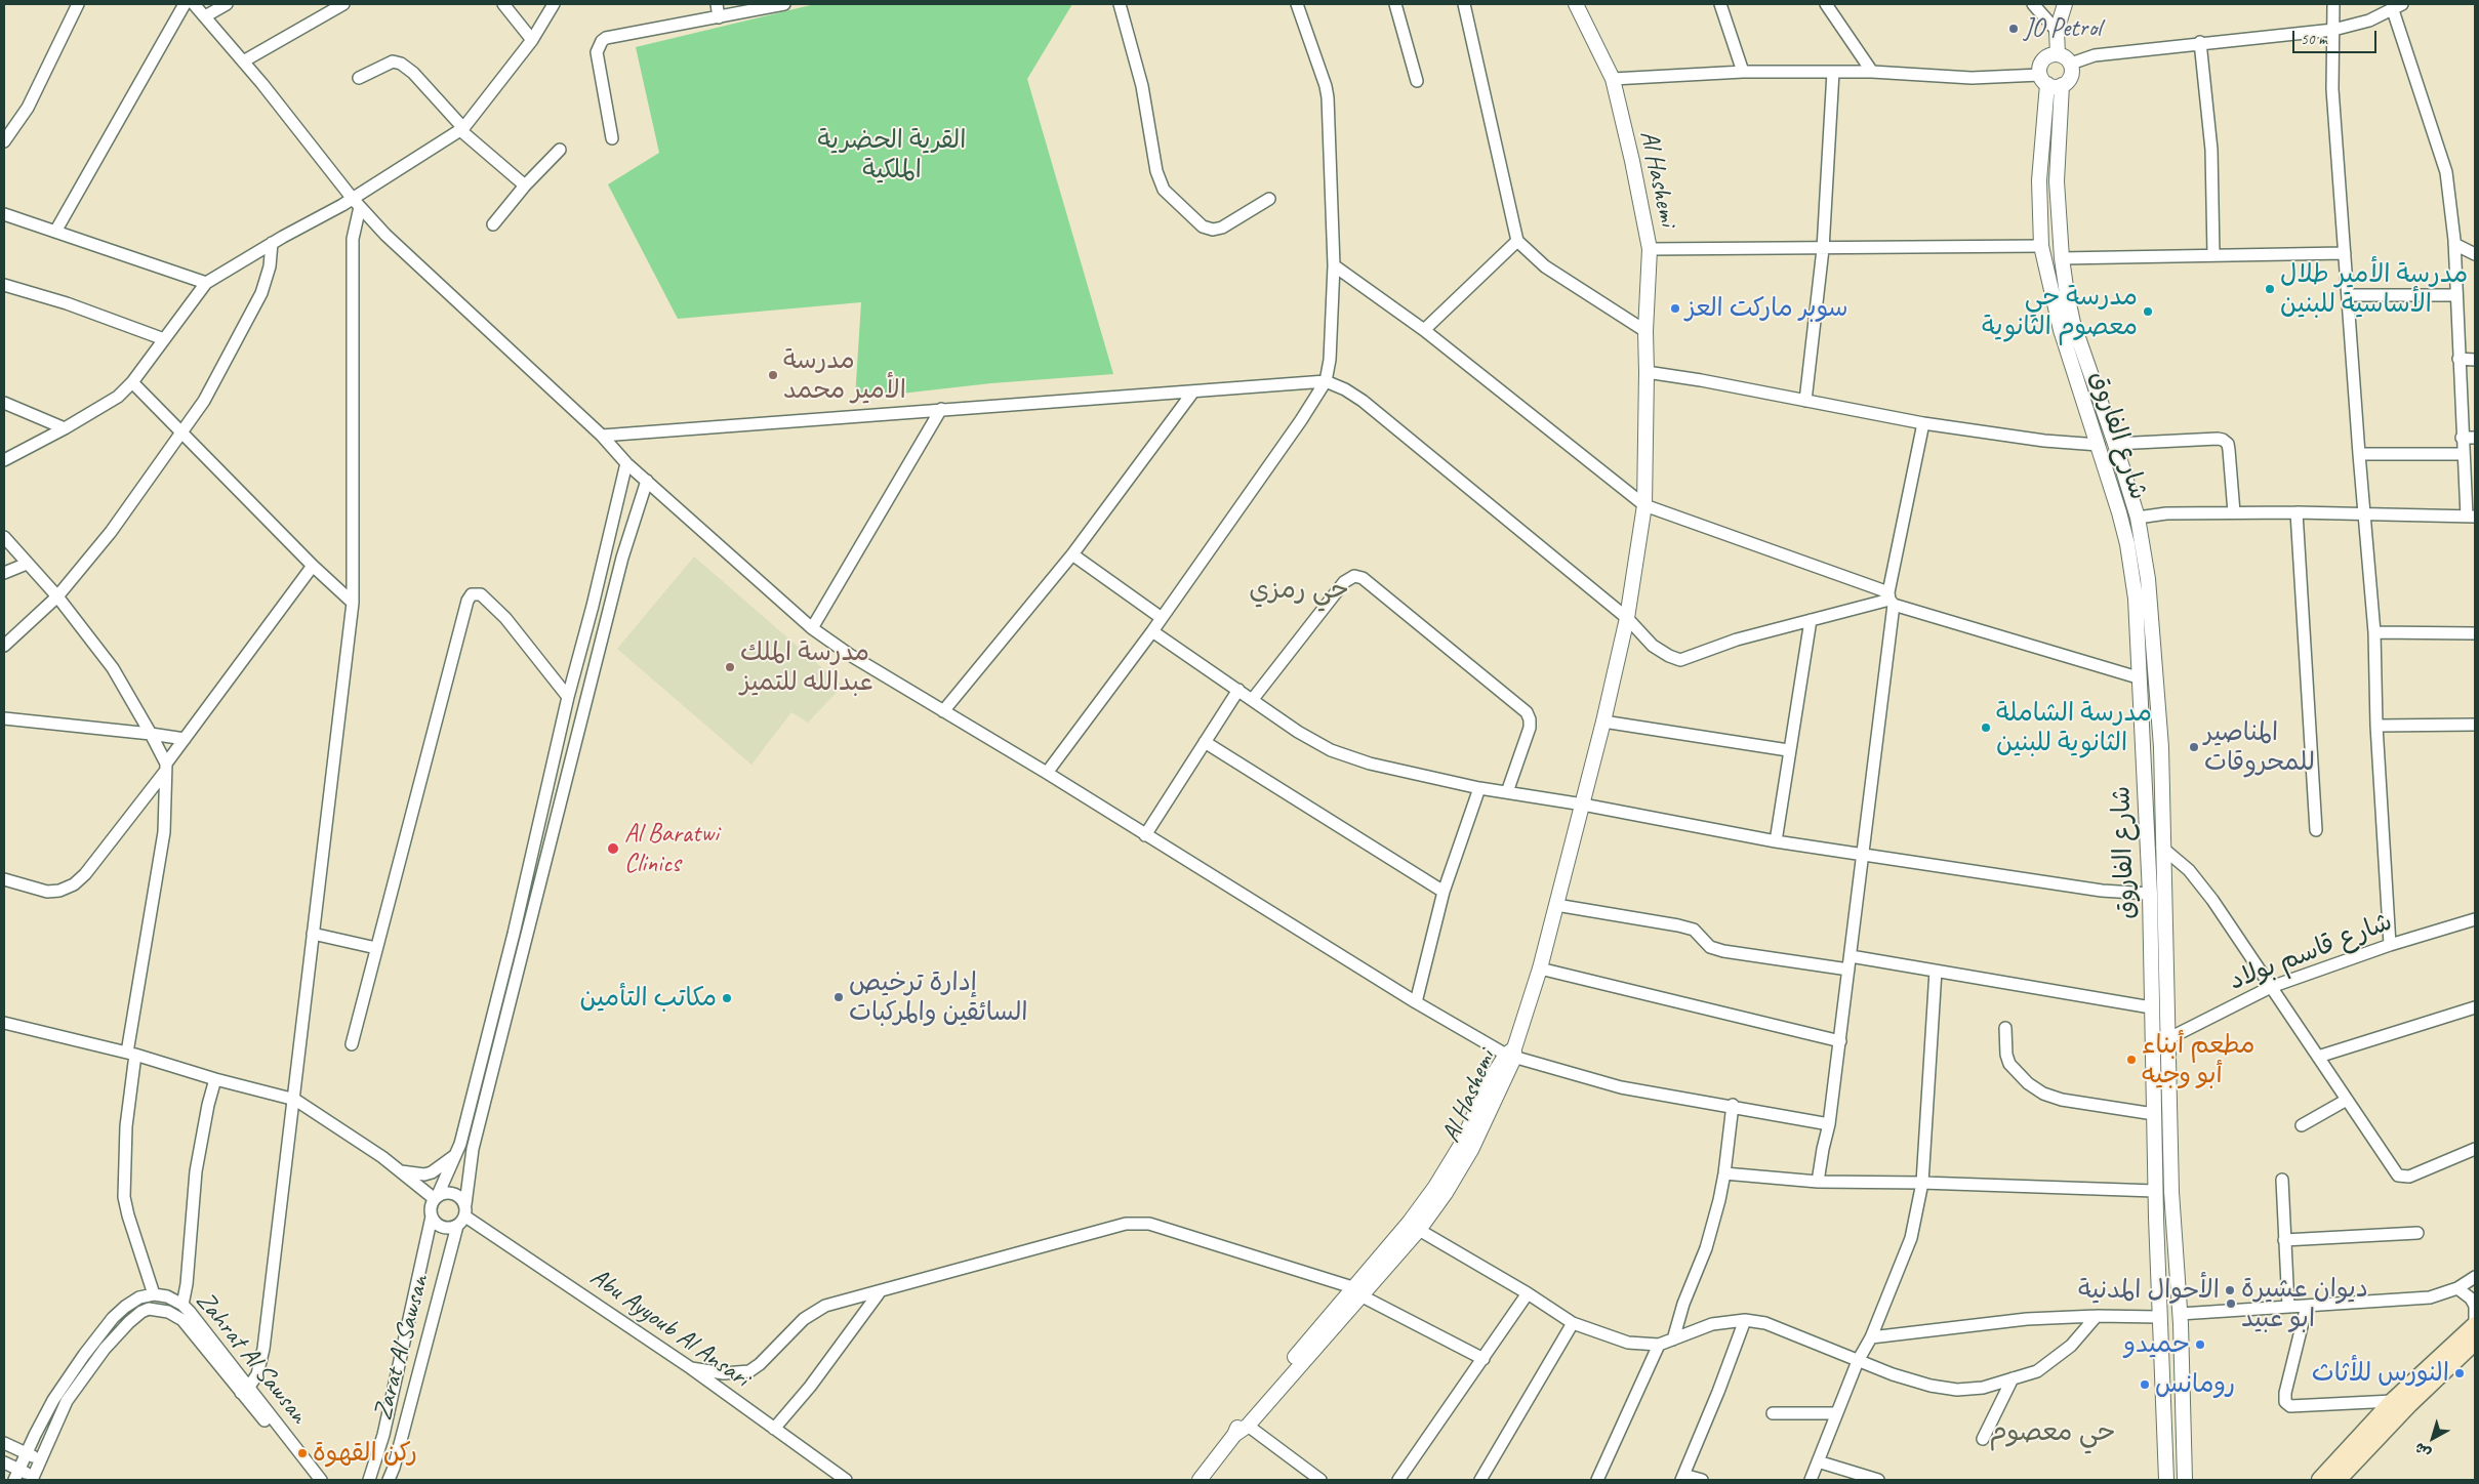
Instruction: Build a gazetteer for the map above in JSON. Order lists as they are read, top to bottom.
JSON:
{
  "streets": {
    "street": [
      "Al Hashemi",
      "شارع الفاروق",
      "شارع قاسم بولاد",
      "Abu Ayyoub Al Ansari",
      "Zarat Al Sawsan",
      "Zahrat Al Sawsan"
    ]
  },
  "crossings": [
    ["شارع الفاروق", "شارع قاسم بولاد"],
    ["Abu Ayyoub Al Ansari", "Zarat Al Sawsan"]
  ],
  "districts": ["حي رمزي", "حي معصوم"],
  "parks": ["القرية الحضرية الملكية"],
  "places": [
    "JO Petrol",
    "مدرسة الأمير طلال الأساسية للبنين",
    "سوبر ماركت العز",
    "مدرسة حي معصوم الثانوية",
    "مدرسة الأمير محمد",
    "مدرسة الملك عبدالله للتميز",
    "مدرسة الشاملة الثانوية للبنين",
    "المناصير للمحروقات",
    "Al Baratwi Clinics",
    "إدارة ترخيص السائقين والمركبات",
    "مكاتب التأمين",
    "مطعم أبناء أبو وجيه",
    "الأحوال المدنية",
    "ديوان عشيرة ابو عبيد",
    "حميدو",
    "النورس للأثاث",
    "رومانس",
    "ركن القهوة"
  ],
  "scale_bar": "50 m",
  "north": "bottom left"
}
